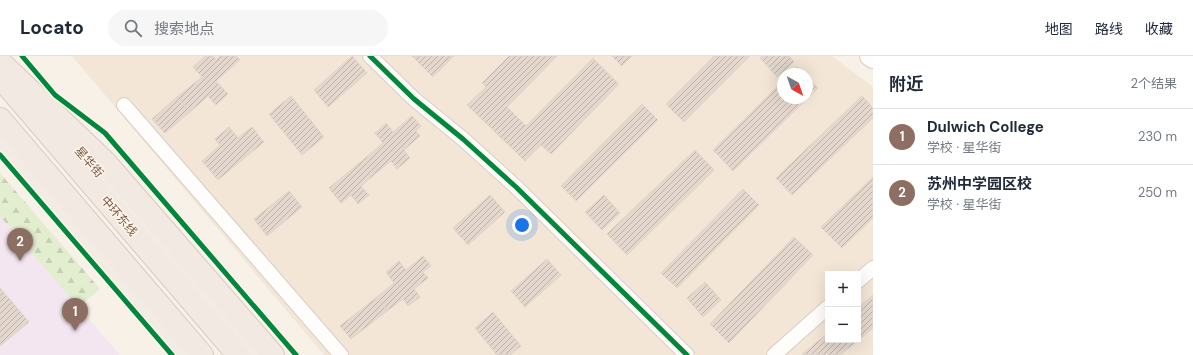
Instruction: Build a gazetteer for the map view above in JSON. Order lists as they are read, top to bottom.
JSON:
{
  "streets": {
    "highway": ["中环东线"],
    "main road": ["星华街"]
  },
  "north": "bottom right",
  "page": {
    "header": "Locato",
    "search": "搜索地点",
    "nav": ["地图", "路线", "收藏"],
    "heading": ["附近", "2个结果"],
    "list": [
      {
        "mark": "1",
        "name": "Dulwich College",
        "note": "学校 · 星华街",
        "value": "230 m"
      },
      {
        "mark": "2",
        "name": "苏州中学园区校",
        "note": "学校 · 星华街",
        "value": "250 m"
      }
    ],
    "pins": ["2", "1"],
    "map_buttons": ["+", "−"]
  }
}
